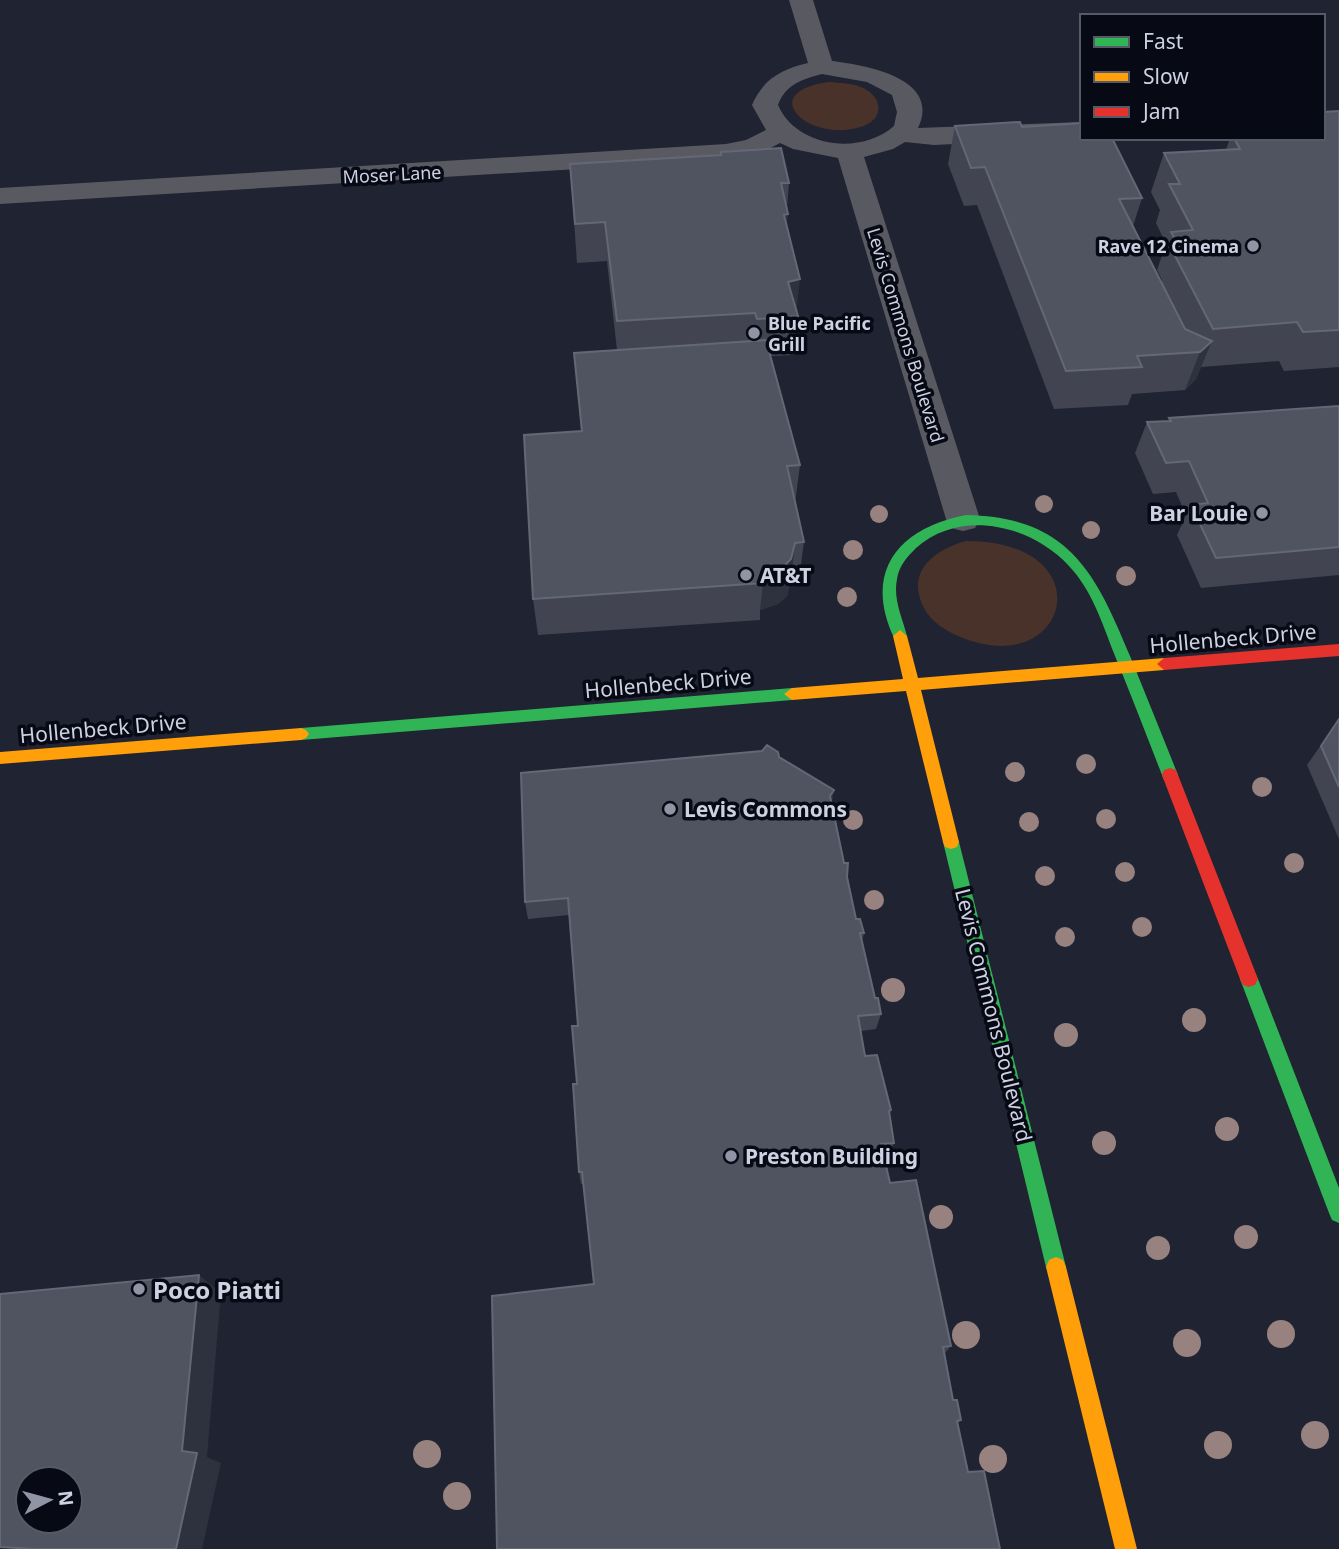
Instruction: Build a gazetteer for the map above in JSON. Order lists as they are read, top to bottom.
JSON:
{
  "streets": {
    "street": ["Moser Lane", "Levis Commons Boulevard", "Hollenbeck Drive"]
  },
  "crossings": [
    ["Moser Lane", "Levis Commons Boulevard"],
    ["Levis Commons Boulevard", "Hollenbeck Drive"]
  ],
  "places": [
    "Rave 12 Cinema",
    "Blue Pacific Grill",
    "Bar Louie",
    "AT&T",
    "Levis Commons",
    "Preston Building",
    "Poco Piatti"
  ],
  "legend": ["Fast", "Slow", "Jam"],
  "north": "right"
}
